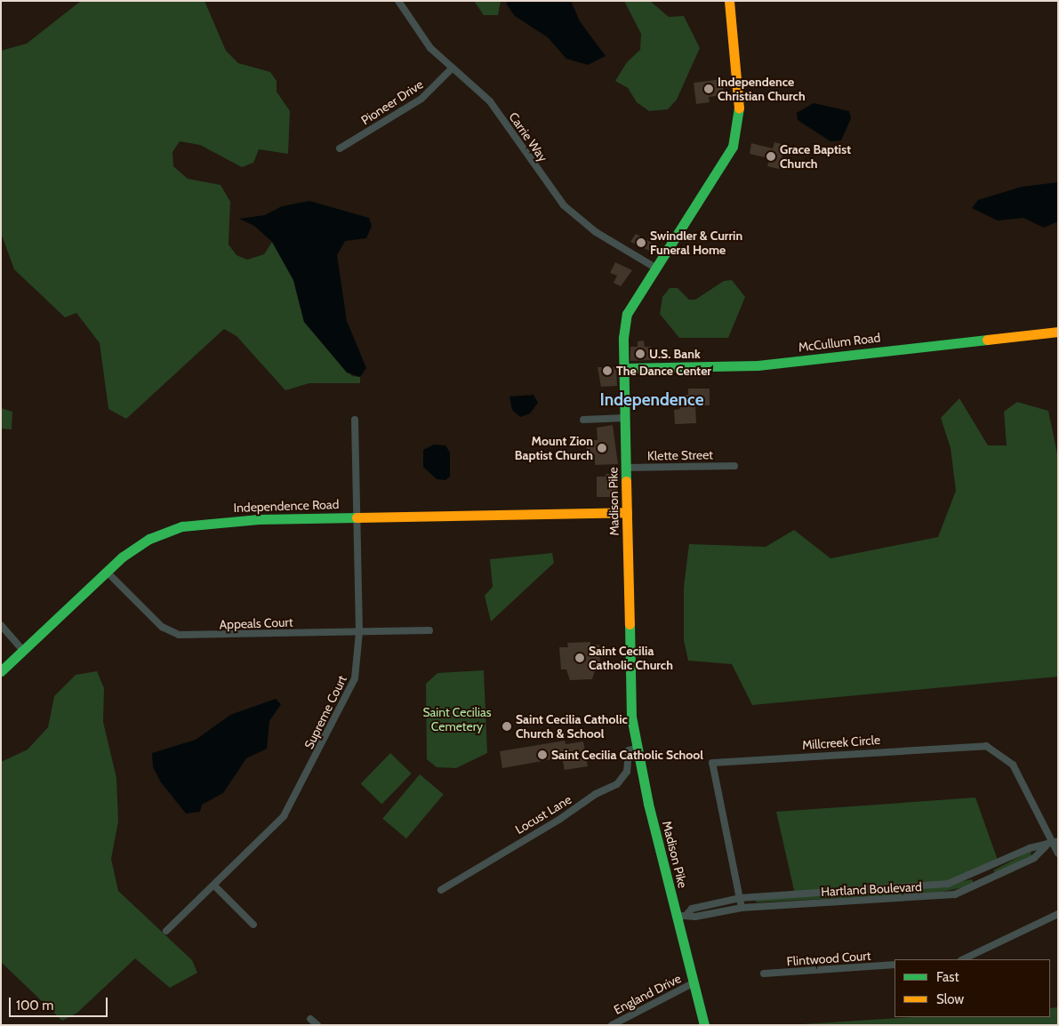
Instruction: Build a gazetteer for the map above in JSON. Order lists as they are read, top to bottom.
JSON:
{
  "streets": {
    "street": [
      "Pioneer Drive",
      "Carrie Way",
      "McCullum Road",
      "Klette Street",
      "Madison Pike",
      "Independence Road",
      "Appeals Court",
      "Supreme Court",
      "Millcreek Circle",
      "Locust Lane",
      "Hartland Boulevard",
      "Flintwood Court",
      "England Drive"
    ]
  },
  "crossings": [
    ["Pioneer Drive", "Carrie Way"],
    ["Carrie Way", "Madison Pike"],
    ["McCullum Road", "Madison Pike"],
    ["Klette Street", "Madison Pike"],
    ["Madison Pike", "Independence Road"],
    ["Madison Pike", "Locust Lane"],
    ["Madison Pike", "Hartland Boulevard"],
    ["Madison Pike", "England Drive"],
    ["Independence Road", "Appeals Court"],
    ["Independence Road", "Supreme Court"],
    ["Appeals Court", "Supreme Court"],
    ["Millcreek Circle", "Hartland Boulevard"]
  ],
  "districts": ["Independence"],
  "parks": ["Saint Cecilias Cemetery"],
  "places": [
    "Independence Christian Church",
    "Grace Baptist Church",
    "Swindler & Currin Funeral Home",
    "U.S. Bank",
    "The Dance Center",
    "Mount Zion Baptist Church",
    "Saint Cecilia Catholic Church",
    "Saint Cecilia Catholic Church & School",
    "Saint Cecilia Catholic School"
  ],
  "legend": ["Fast", "Slow"],
  "scale_bar": "100 m"
}
